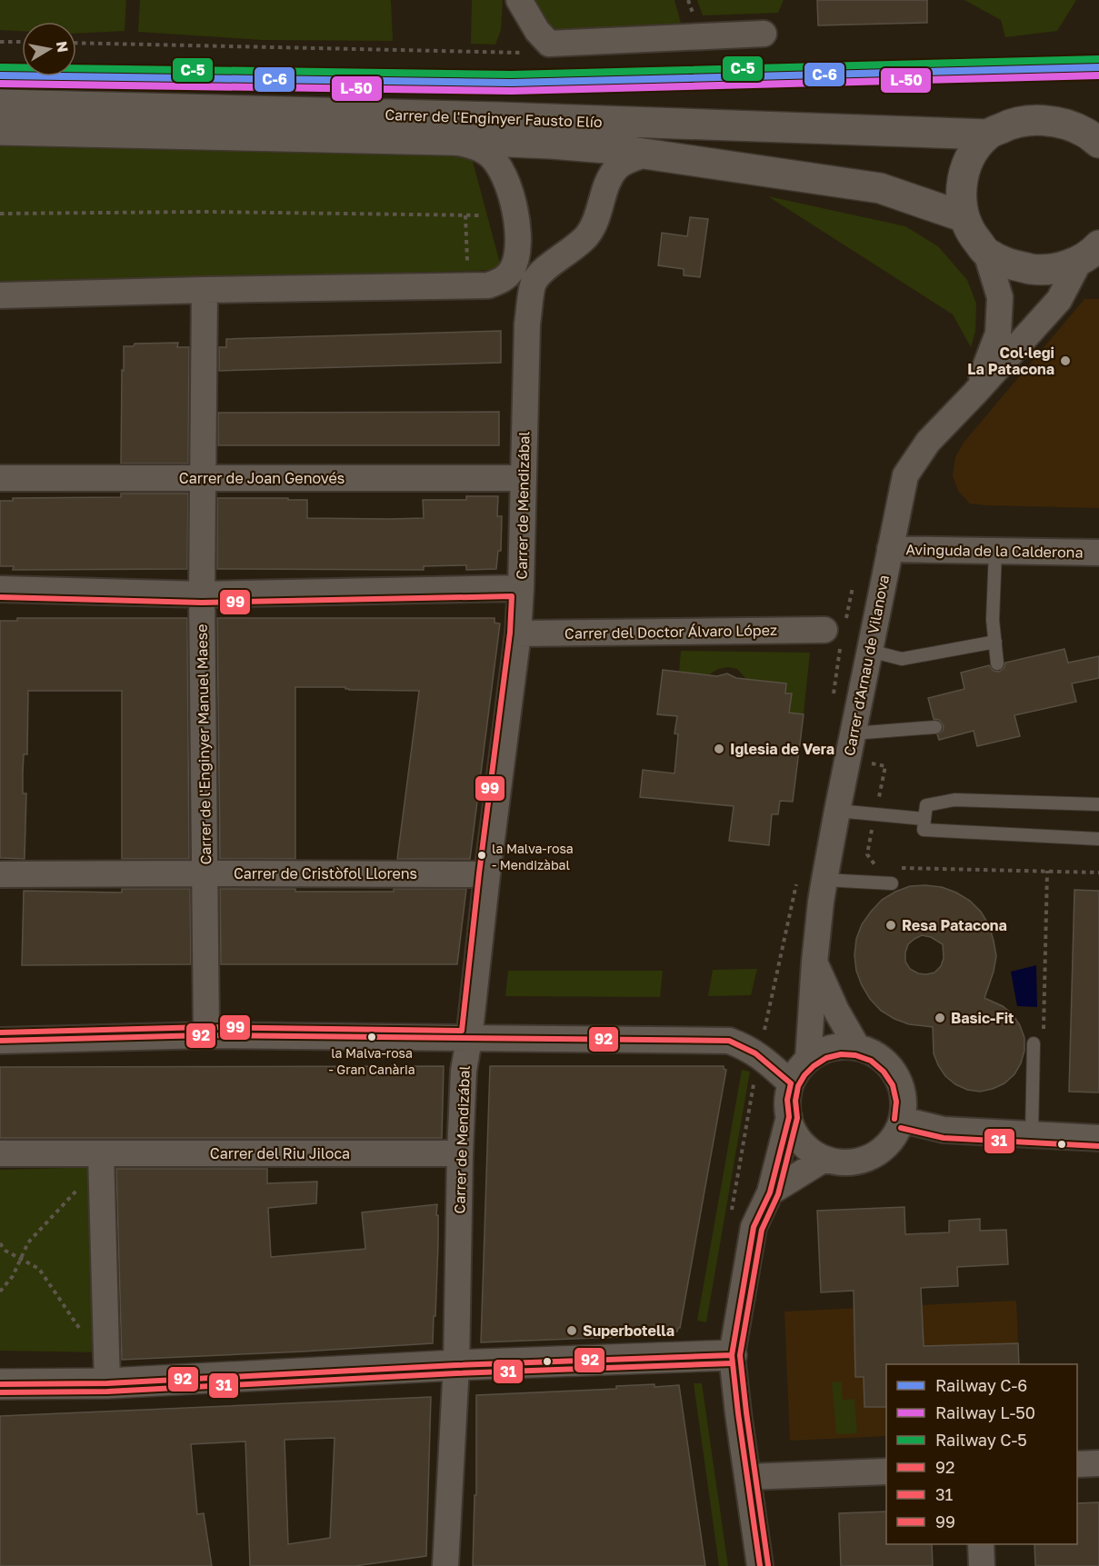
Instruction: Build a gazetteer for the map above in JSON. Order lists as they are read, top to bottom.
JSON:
{
  "streets": {
    "main road": ["Carrer de l'Enginyer Fausto Elío"],
    "street": [
      "Carrer de Joan Genovés",
      "Carrer de Mendizábal",
      "Avinguda de la Calderona",
      "Carrer del Doctor Álvaro López",
      "Carrer d'Arnau de Vilanova",
      "Carrer de l'Enginyer Manuel Maese",
      "Carrer de Cristòfol Llorens",
      "Carrer del Riu Jiloca"
    ]
  },
  "crossings": [
    ["Carrer de l'Enginyer Fausto Elío", "Carrer de Mendizábal"],
    ["Carrer de Joan Genovés", "Carrer de Mendizábal"],
    ["Carrer de Joan Genovés", "Carrer de l'Enginyer Manuel Maese"],
    ["Carrer de Mendizábal", "Carrer del Doctor Álvaro López"],
    ["Carrer de Mendizábal", "Carrer de Cristòfol Llorens"],
    ["Carrer de Mendizábal", "Carrer del Riu Jiloca"],
    ["Avinguda de la Calderona", "Carrer d'Arnau de Vilanova"],
    ["Carrer de l'Enginyer Manuel Maese", "Carrer de Cristòfol Llorens"]
  ],
  "places": [
    "Col·legi La Patacona",
    "Iglesia de Vera",
    "la Malva-rosa - Mendizàbal",
    "Resa Patacona",
    "Basic-Fit",
    "la Malva-rosa - Gran Canària",
    "Superbotella"
  ],
  "lines": [
    "rail line C-5",
    "rail line C-6",
    "rail line L-50",
    "transit line 99",
    "transit line 92",
    "transit line 31"
  ],
  "legend": [
    "Railway C-6",
    "Railway L-50",
    "Railway C-5",
    "92",
    "31",
    "99"
  ],
  "north": "right"
}
